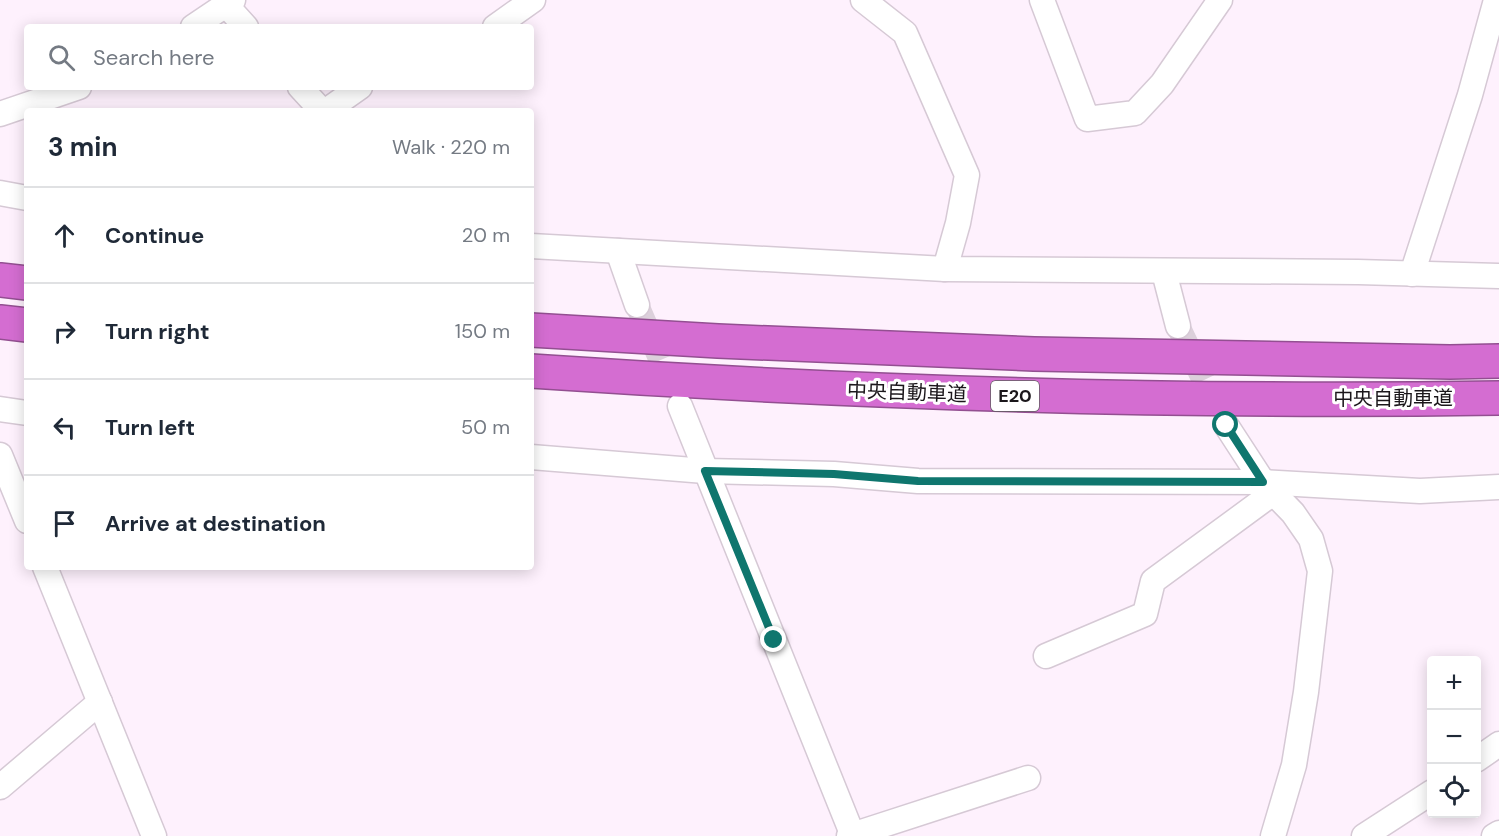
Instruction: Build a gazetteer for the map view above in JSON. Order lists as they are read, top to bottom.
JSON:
{
  "streets": {
    "highway": ["中央自動車道", "E20"]
  },
  "page": {
    "search": "Search here",
    "heading": ["3 min", "Walk · 220 m"],
    "list": [
      ["Continue", "20 m"],
      ["Turn right", "150 m"],
      ["Turn left", "50 m"],
      "Arrive at destination"
    ],
    "map_buttons": ["+", "−"]
  }
}
